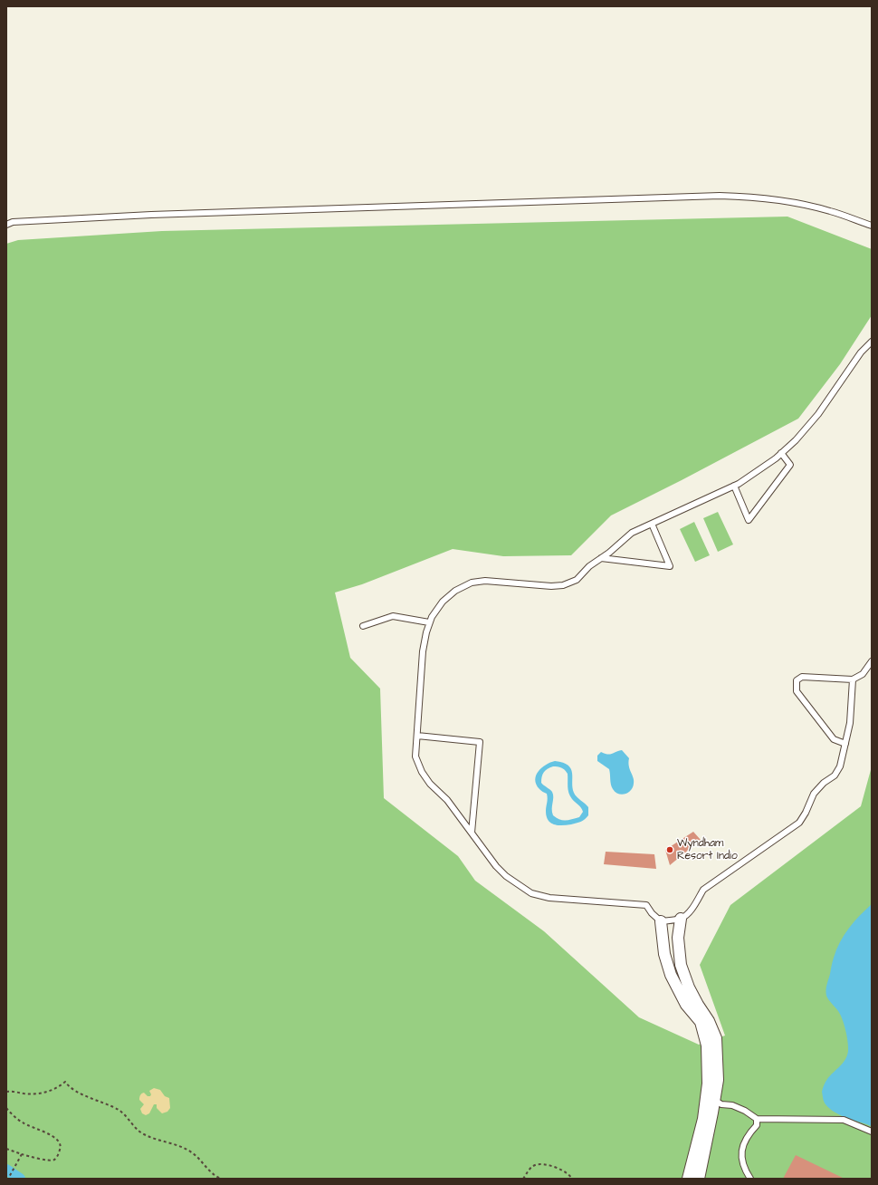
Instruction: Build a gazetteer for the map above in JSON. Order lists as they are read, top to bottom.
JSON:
{
  "places": ["Wyndham Resort Indio"]
}
